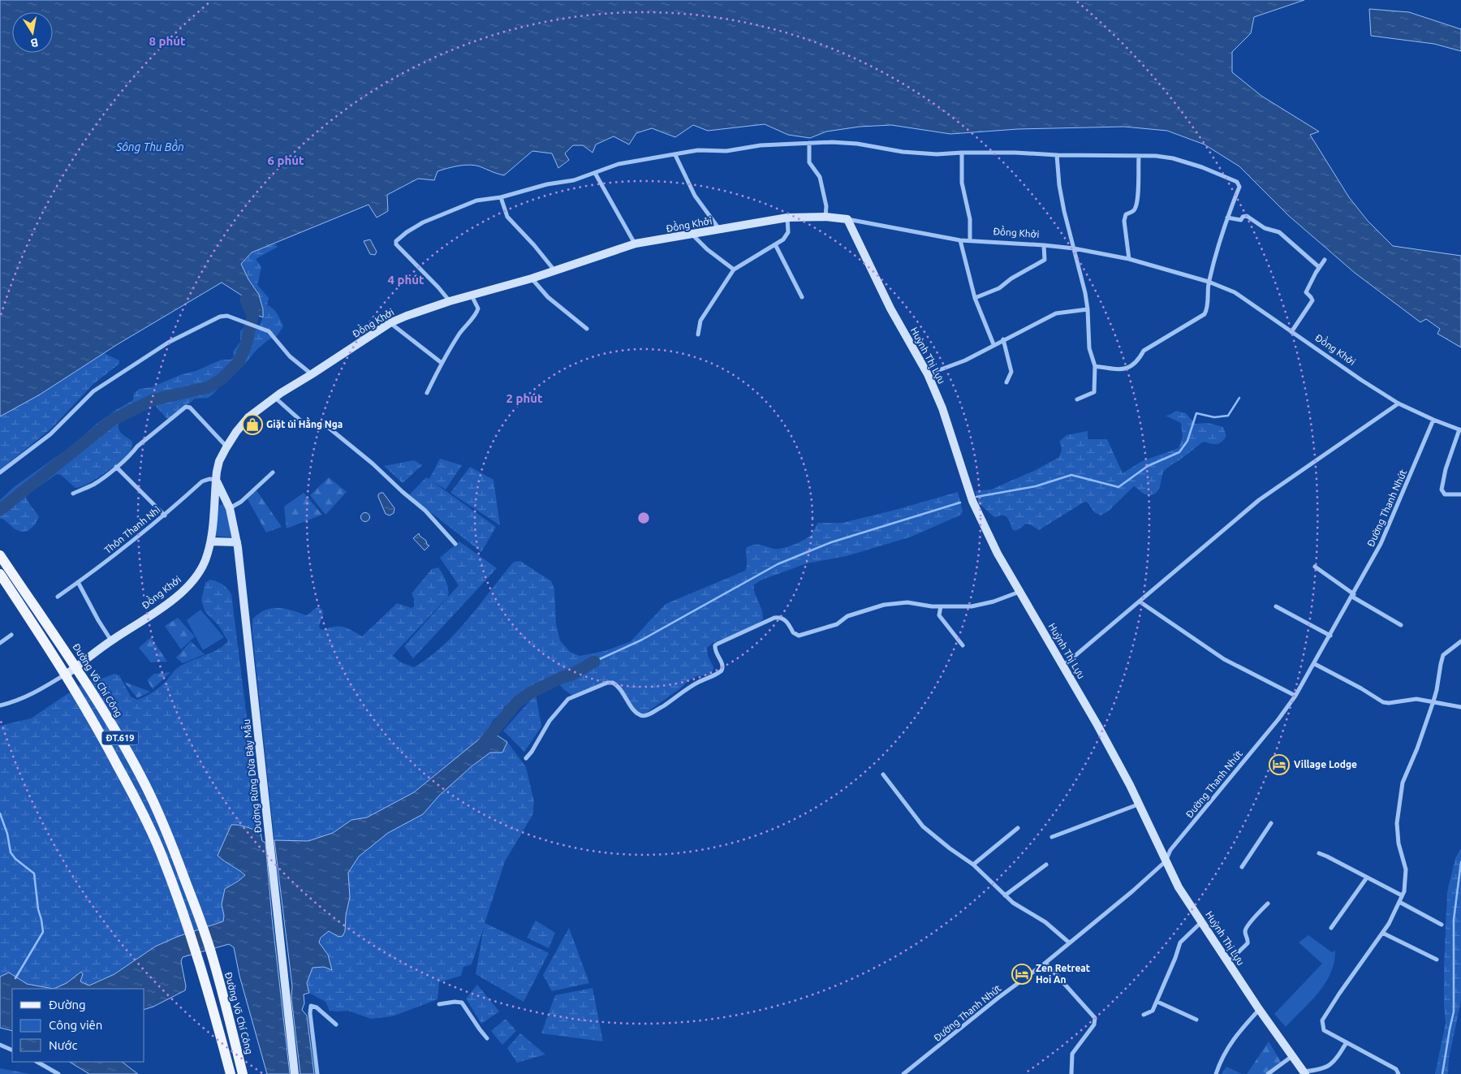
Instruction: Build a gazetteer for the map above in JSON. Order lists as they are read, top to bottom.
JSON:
{
  "streets": {
    "main road": ["Đường Võ Chí Công", "ĐT.619"],
    "street": [
      "Đồng Khởi",
      "Huỳnh Thị Lựu",
      "Đường Thanh Nhứt",
      "Thôn Thanh Nhì",
      "Đường Rừng Dừa Bảy Mẫu"
    ]
  },
  "crossings": [
    ["Đồng Khởi", "Huỳnh Thị Lựu"],
    ["Đồng Khởi", "Đường Thanh Nhứt"],
    ["Đồng Khởi", "Thôn Thanh Nhì"],
    ["Đồng Khởi", "Đường Võ Chí Công"],
    ["Đồng Khởi", "ĐT.619"],
    ["Đồng Khởi", "Đường Rừng Dừa Bảy Mẫu"],
    ["Huỳnh Thị Lựu", "Đường Thanh Nhứt"],
    ["Thôn Thanh Nhì", "Đường Rừng Dừa Bảy Mẫu"]
  ],
  "water": ["Sông Thu Bồn"],
  "places": {
    "shop": ["Giặt ủi Hằng Nga"],
    "hotel": ["Village Lodge", "Zen Retreat Hoi An"]
  },
  "legend": ["Đường", "Công viên", "Nước"],
  "north": "bottom",
  "rings": [
    "8 phút",
    "6 phút",
    "4 phút",
    "2 phút"
  ]
}
